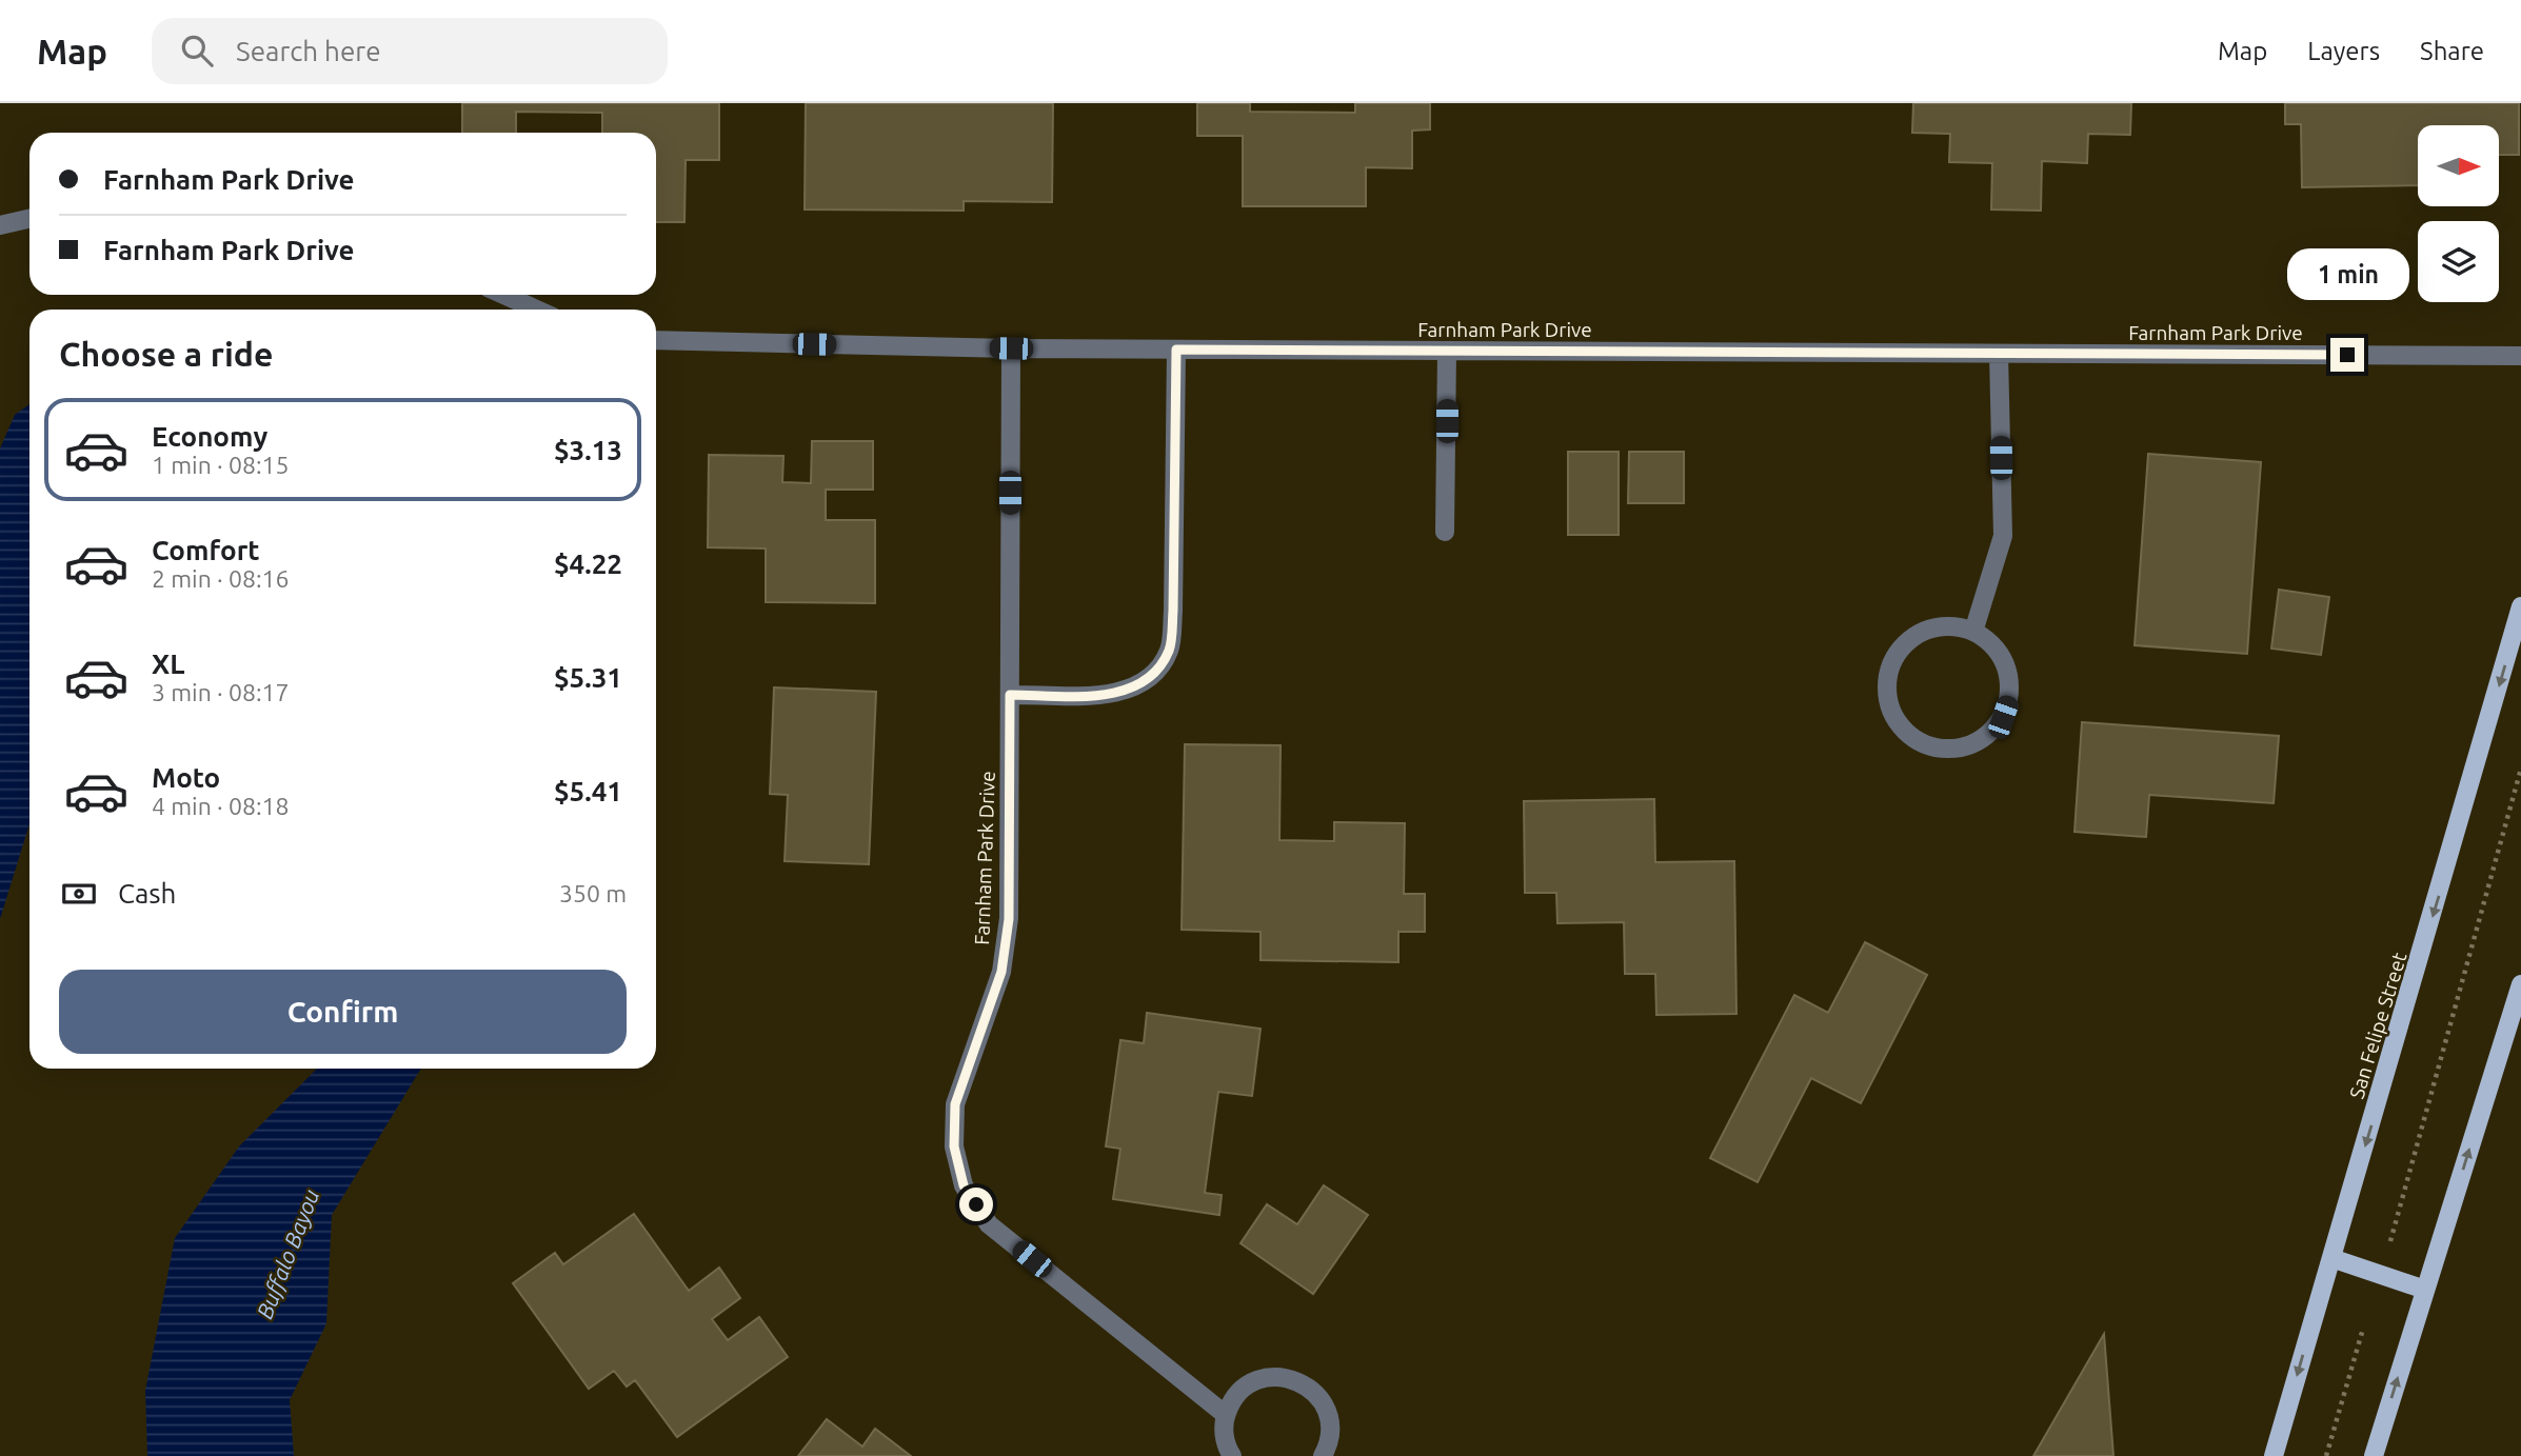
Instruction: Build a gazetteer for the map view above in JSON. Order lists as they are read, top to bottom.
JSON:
{
  "streets": {
    "main road": ["San Felipe Street"],
    "street": ["Farnham Park Drive"]
  },
  "water": ["Buffalo Bayou"],
  "north": "right",
  "page": {
    "header": "Map",
    "search": "Search here",
    "nav": ["Map", "Layers", "Share"],
    "banner": ["Farnham Park Drive", "Farnham Park Drive"],
    "bubble": "1 min",
    "heading": "Choose a ride",
    "list": [
      {
        "name": "Economy",
        "note": "1 min · 08:15",
        "value": "$3.13"
      },
      {
        "name": "Comfort",
        "note": "2 min · 08:16",
        "value": "$4.22"
      },
      {
        "name": "XL",
        "note": "3 min · 08:17",
        "value": "$5.31"
      },
      {
        "name": "Moto",
        "note": "4 min · 08:18",
        "value": "$5.41"
      }
    ],
    "pay": ["Cash", "350 m"],
    "buttons": "Confirm"
  }
}
